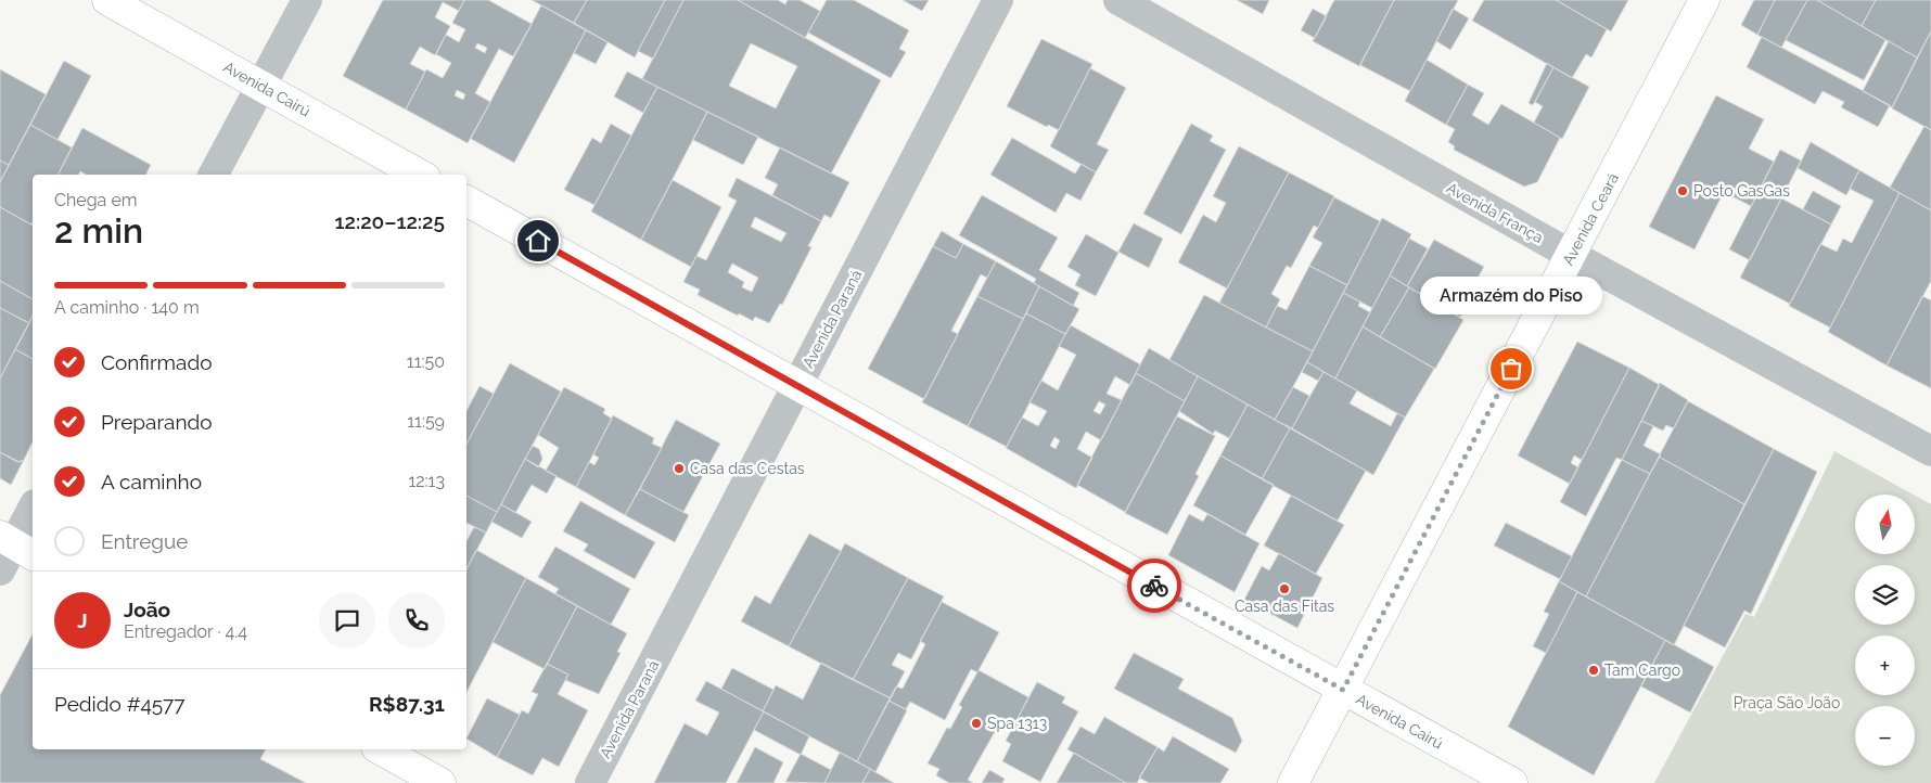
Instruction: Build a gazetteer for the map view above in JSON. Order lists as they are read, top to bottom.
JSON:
{
  "streets": {
    "main road": ["Avenida Cairú", "Avenida Ceará"],
    "street": ["Avenida França", "Avenida Paraná"]
  },
  "crossings": [
    ["Avenida Cairú", "Avenida Ceará"],
    ["Avenida Cairú", "Avenida Paraná"],
    ["Avenida França", "Avenida Ceará"]
  ],
  "parks": ["Praça São João"],
  "places": [
    "Posto GasGas",
    "Armazém do Piso",
    "Casa das Cestas",
    "Casa das Fitas",
    "Tam Cargo",
    "Spa 1313"
  ],
  "north": "top",
  "page": {
    "heading": ["2 min", "Chega em", "12:20–12:25"],
    "panel": [
      "João",
      "Entregador · 4.4",
      "Pedido #4577",
      "R$87.31"
    ],
    "bar": "A caminho · 140 m",
    "bubble": "Armazém do Piso",
    "list": [
      ["Confirmado", "11:50"],
      ["Preparando", "11:59"],
      ["A caminho", "12:13"],
      "Entregue"
    ],
    "map_buttons": ["+", "−"],
    "round": "J"
  }
}
